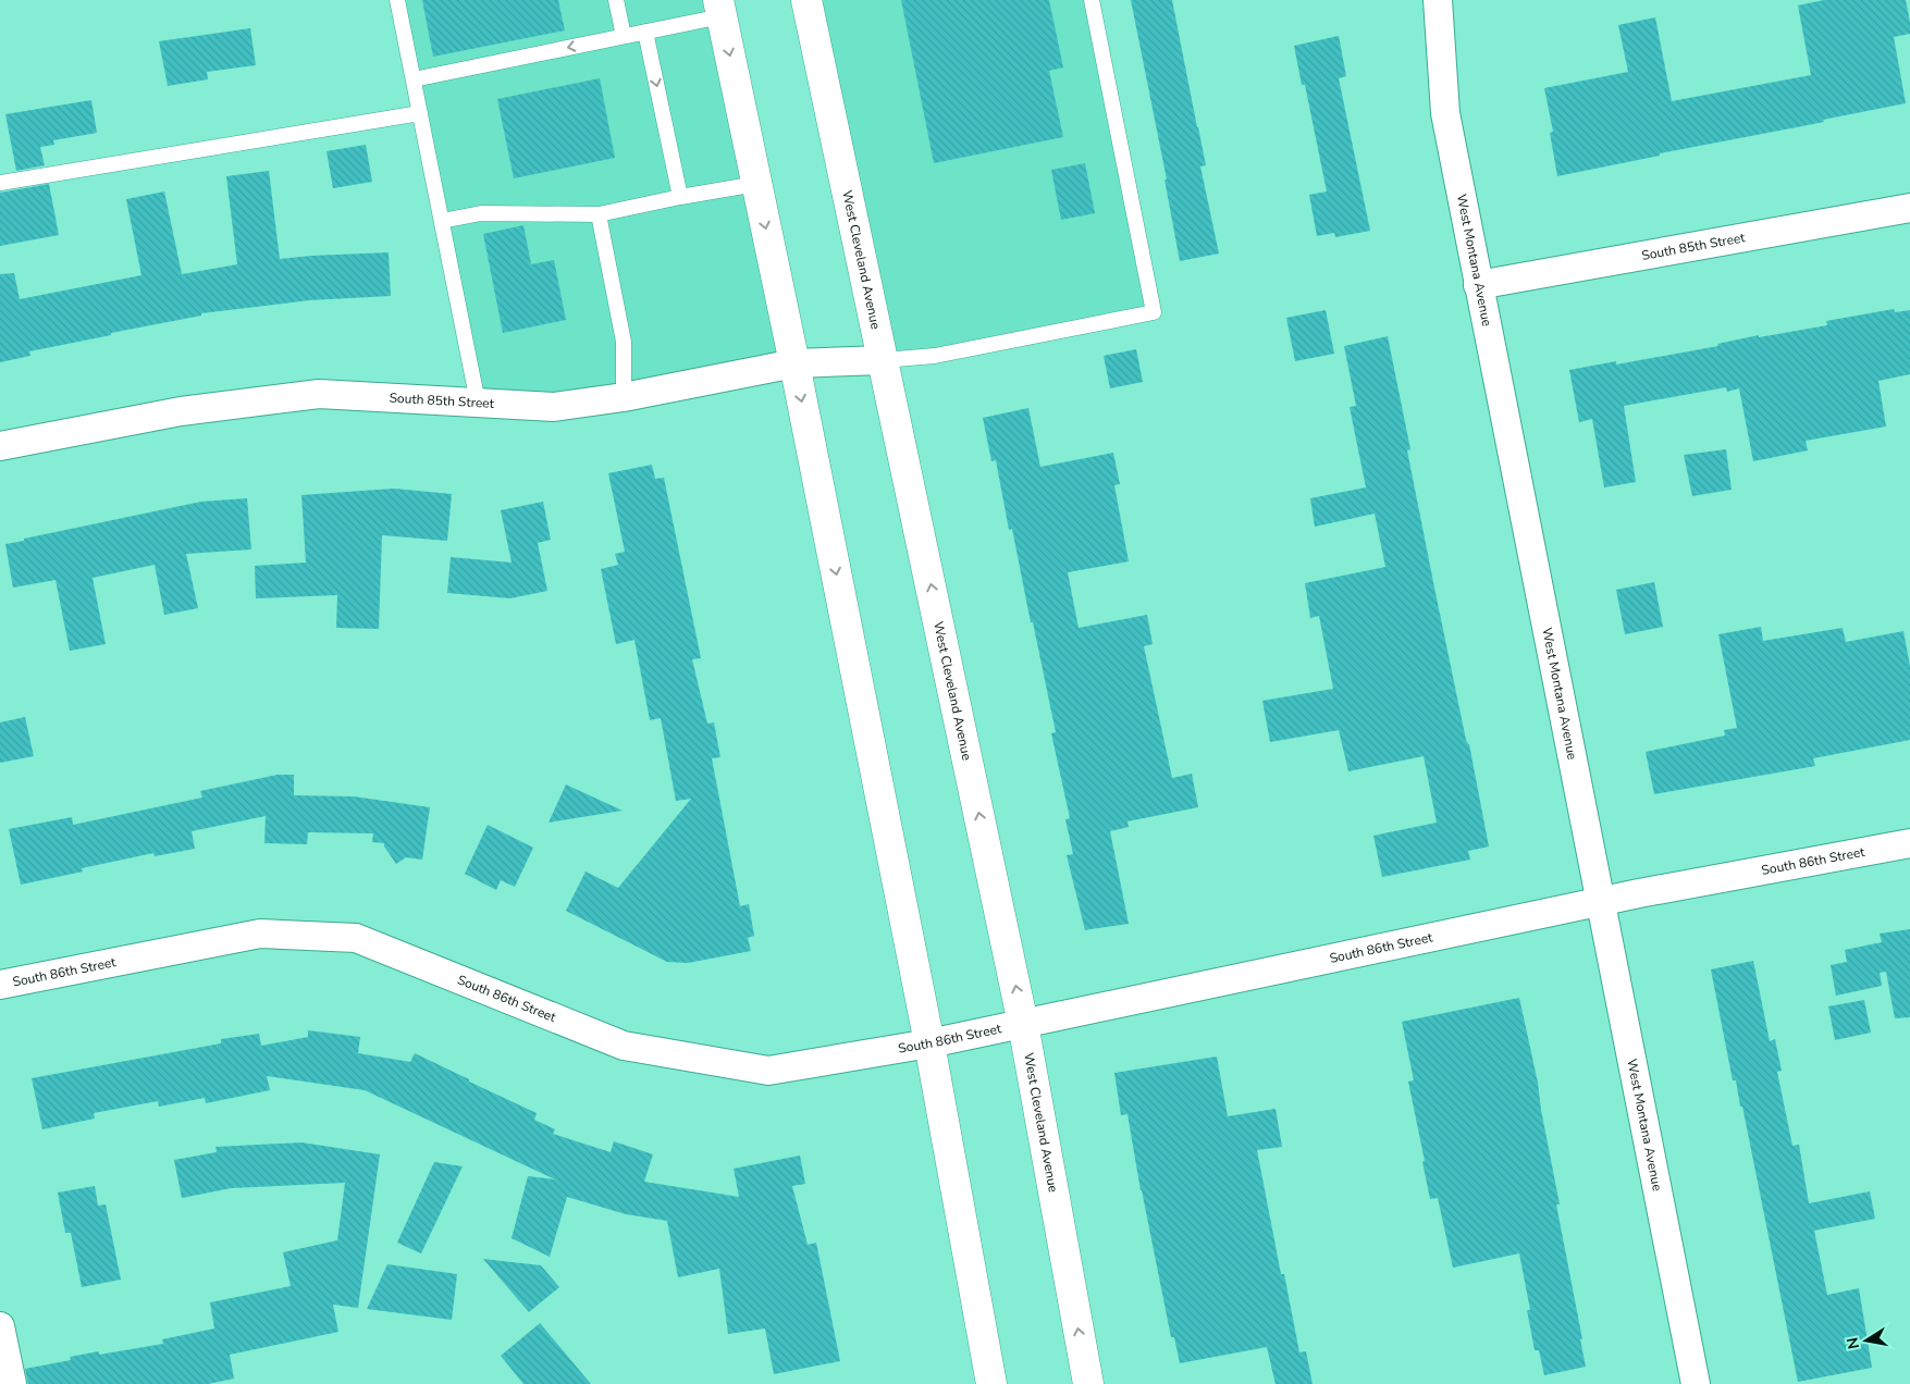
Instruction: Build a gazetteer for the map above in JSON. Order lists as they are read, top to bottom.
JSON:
{
  "streets": {
    "street": [
      "South 85th Street",
      "West Cleveland Avenue",
      "West Montana Avenue",
      "South 86th Street"
    ]
  },
  "crossings": [
    ["South 85th Street", "West Cleveland Avenue"],
    ["South 85th Street", "West Montana Avenue"],
    ["West Cleveland Avenue", "South 86th Street"],
    ["West Montana Avenue", "South 86th Street"]
  ],
  "north": "left"
}
